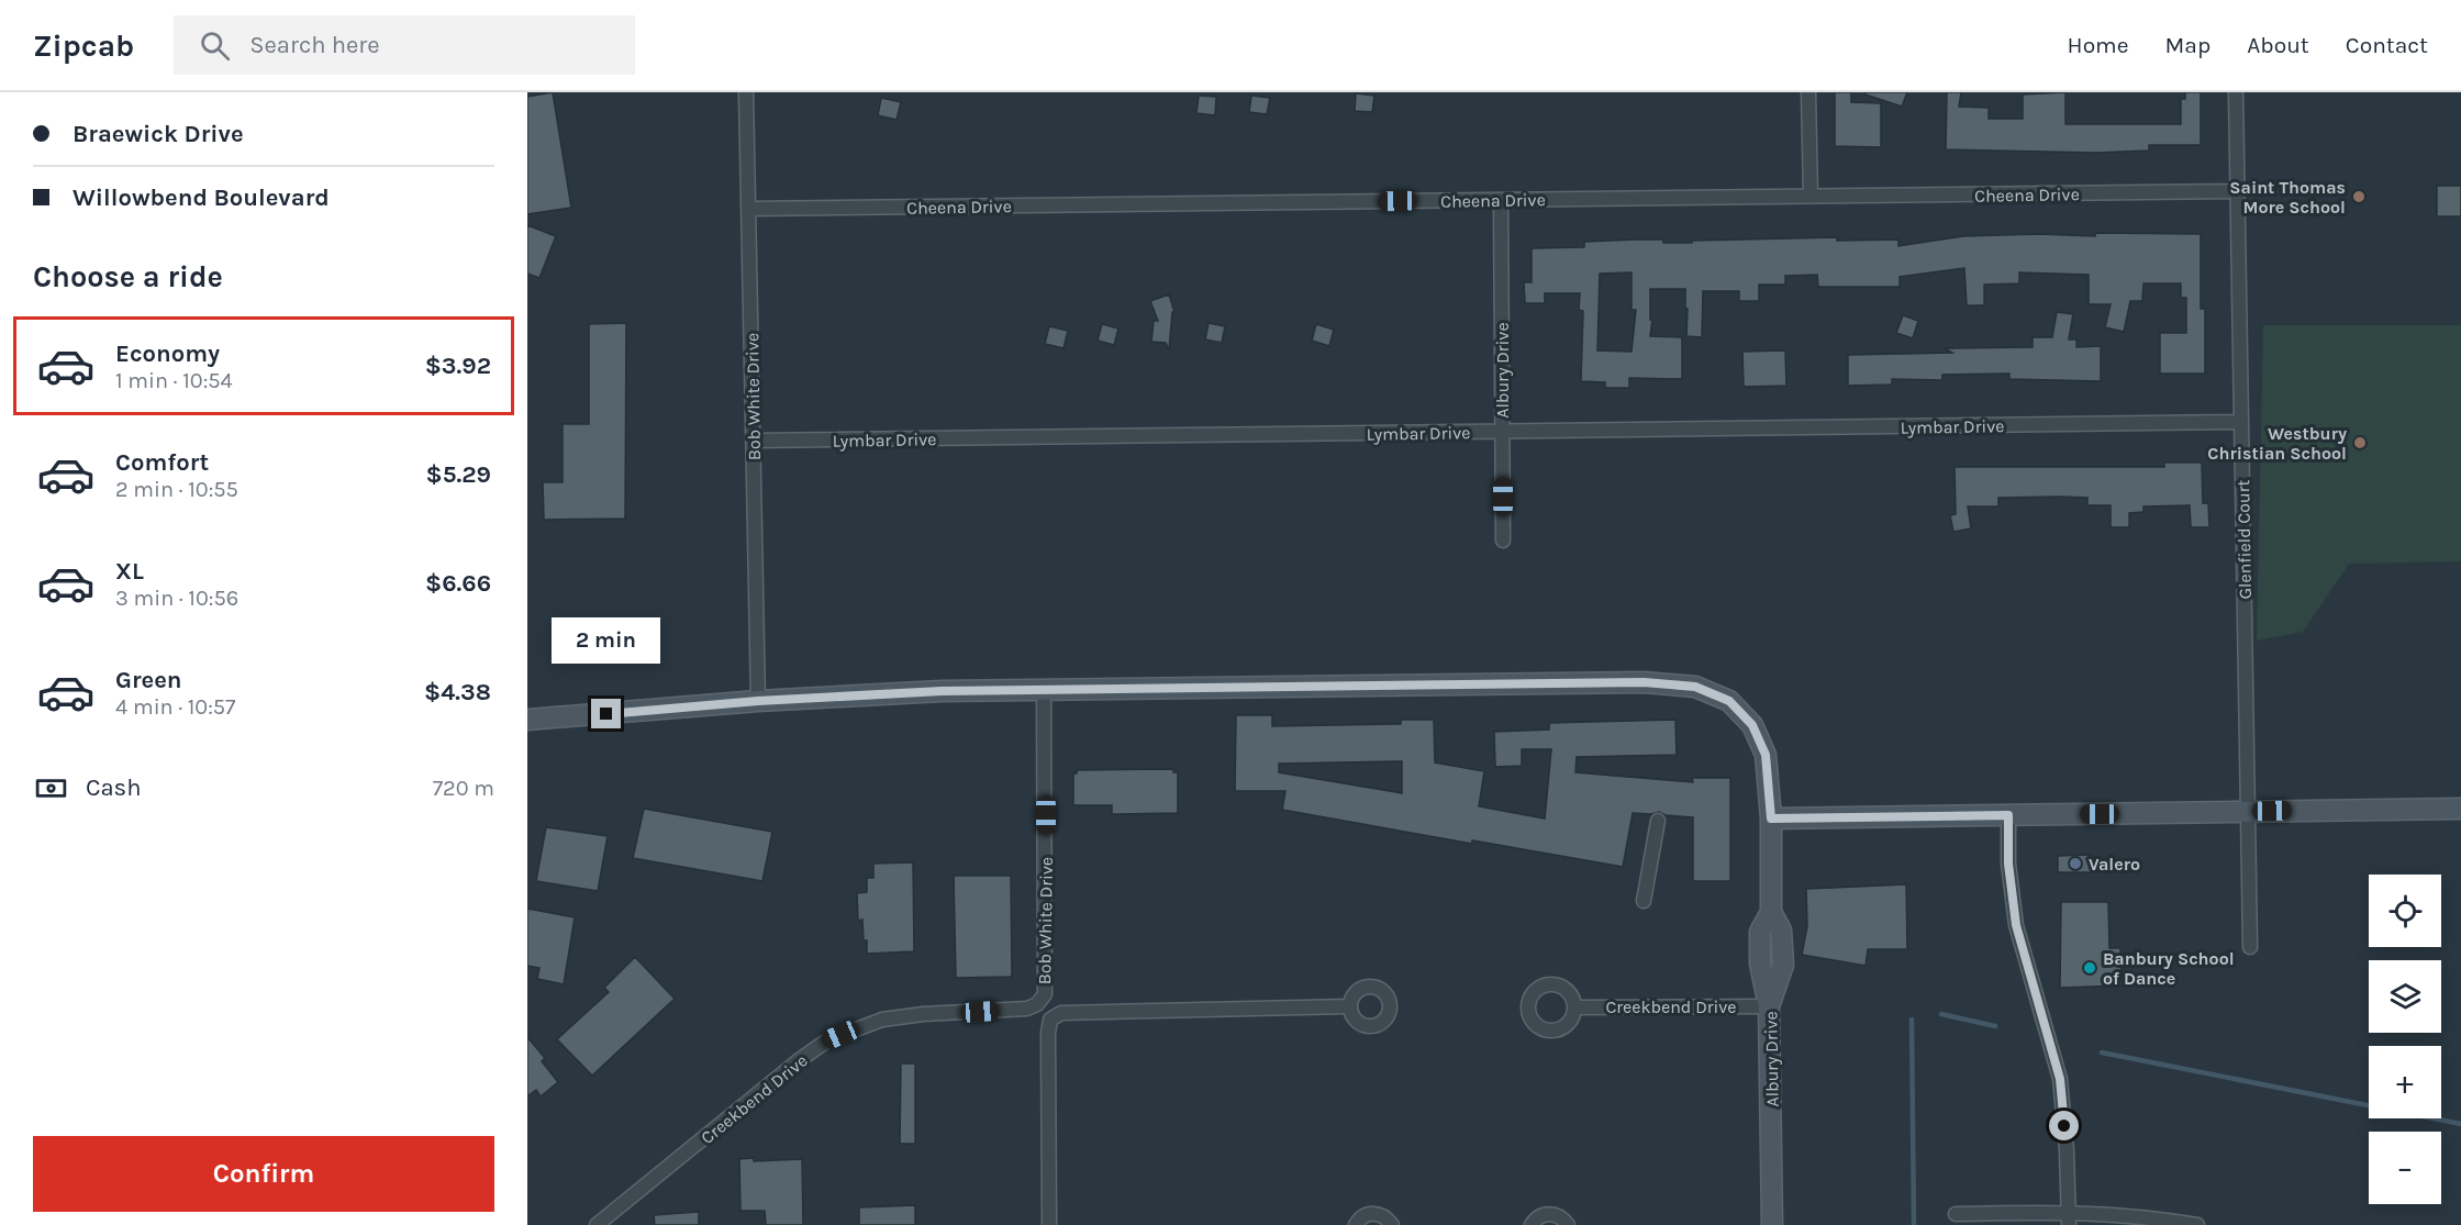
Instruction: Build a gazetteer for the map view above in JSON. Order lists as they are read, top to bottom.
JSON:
{
  "streets": {
    "street": [
      "Cheena Drive",
      "Albury Drive",
      "Bob White Drive",
      "Lymbar Drive",
      "Glenfield Court",
      "Creekbend Drive"
    ]
  },
  "crossings": [
    ["Cheena Drive", "Albury Drive"],
    ["Cheena Drive", "Bob White Drive"],
    ["Cheena Drive", "Glenfield Court"],
    ["Albury Drive", "Lymbar Drive"],
    ["Albury Drive", "Creekbend Drive"],
    ["Bob White Drive", "Lymbar Drive"],
    ["Bob White Drive", "Creekbend Drive"],
    ["Lymbar Drive", "Glenfield Court"]
  ],
  "places": [
    "Saint Thomas More School",
    "Westbury Christian School",
    "Valero",
    "Banbury School of Dance"
  ],
  "page": {
    "header": "Zipcab",
    "search": "Search here",
    "nav": [
      "Home",
      "Map",
      "About",
      "Contact"
    ],
    "banner": ["Braewick Drive", "Willowbend Boulevard"],
    "heading": "Choose a ride",
    "list": [
      {
        "name": "Economy",
        "note": "1 min · 10:54",
        "value": "$3.92"
      },
      {
        "name": "Comfort",
        "note": "2 min · 10:55",
        "value": "$5.29"
      },
      {
        "name": "XL",
        "note": "3 min · 10:56",
        "value": "$6.66"
      },
      {
        "name": "Green",
        "note": "4 min · 10:57",
        "value": "$4.38"
      }
    ],
    "bubble": "2 min",
    "pay": ["Cash", "720 m"],
    "map_buttons": ["+", "−"],
    "buttons": "Confirm"
  }
}
